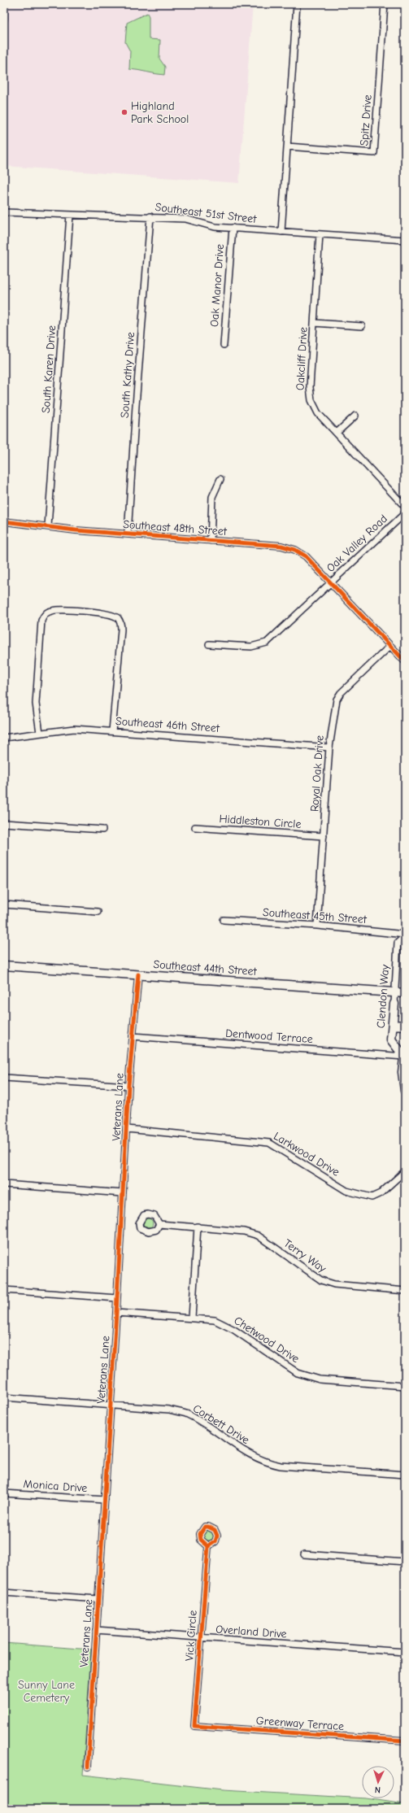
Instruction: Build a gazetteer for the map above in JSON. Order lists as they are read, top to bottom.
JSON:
{
  "streets": {
    "main road": ["Southeast 44th Street", "Clendon Way"],
    "street": [
      "Spitz Drive",
      "Southeast 51st Street",
      "Oak Manor Drive",
      "Oakcliff Drive",
      "South Karen Drive",
      "South Kathy Drive",
      "Southeast 48th Street",
      "Oak Valley Road",
      "Southeast 46th Street",
      "Royal Oak Drive",
      "Hiddleston Circle",
      "Southeast 45th Street",
      "Dentwood Terrace",
      "Veterans Lane",
      "Larkwood Drive",
      "Terry Way",
      "Chetwood Drive",
      "Corbett Drive",
      "Monica Drive",
      "Overland Drive",
      "Vick Circle",
      "Greenway Terrace"
    ]
  },
  "crossings": [
    ["Southeast 51st Street", "Oak Manor Drive"],
    ["Southeast 51st Street", "Oakcliff Drive"],
    ["Southeast 51st Street", "South Karen Drive"],
    ["Southeast 51st Street", "South Kathy Drive"],
    ["South Karen Drive", "Southeast 48th Street"],
    ["South Kathy Drive", "Southeast 48th Street"],
    ["Southeast 48th Street", "Oak Valley Road"],
    ["Southeast 48th Street", "Royal Oak Drive"],
    ["Southeast 46th Street", "Royal Oak Drive"],
    ["Royal Oak Drive", "Hiddleston Circle"],
    ["Royal Oak Drive", "Southeast 45th Street"],
    ["Southeast 45th Street", "Clendon Way"],
    ["Southeast 44th Street", "Clendon Way"],
    ["Southeast 44th Street", "Veterans Lane"],
    ["Clendon Way", "Dentwood Terrace"],
    ["Dentwood Terrace", "Veterans Lane"],
    ["Veterans Lane", "Larkwood Drive"],
    ["Veterans Lane", "Chetwood Drive"],
    ["Veterans Lane", "Corbett Drive"],
    ["Veterans Lane", "Monica Drive"],
    ["Veterans Lane", "Overland Drive"],
    ["Overland Drive", "Vick Circle"],
    ["Vick Circle", "Greenway Terrace"]
  ],
  "parks": ["Sunny Lane Cemetery"],
  "places": ["Highland Park School"],
  "north": "bottom"
}
